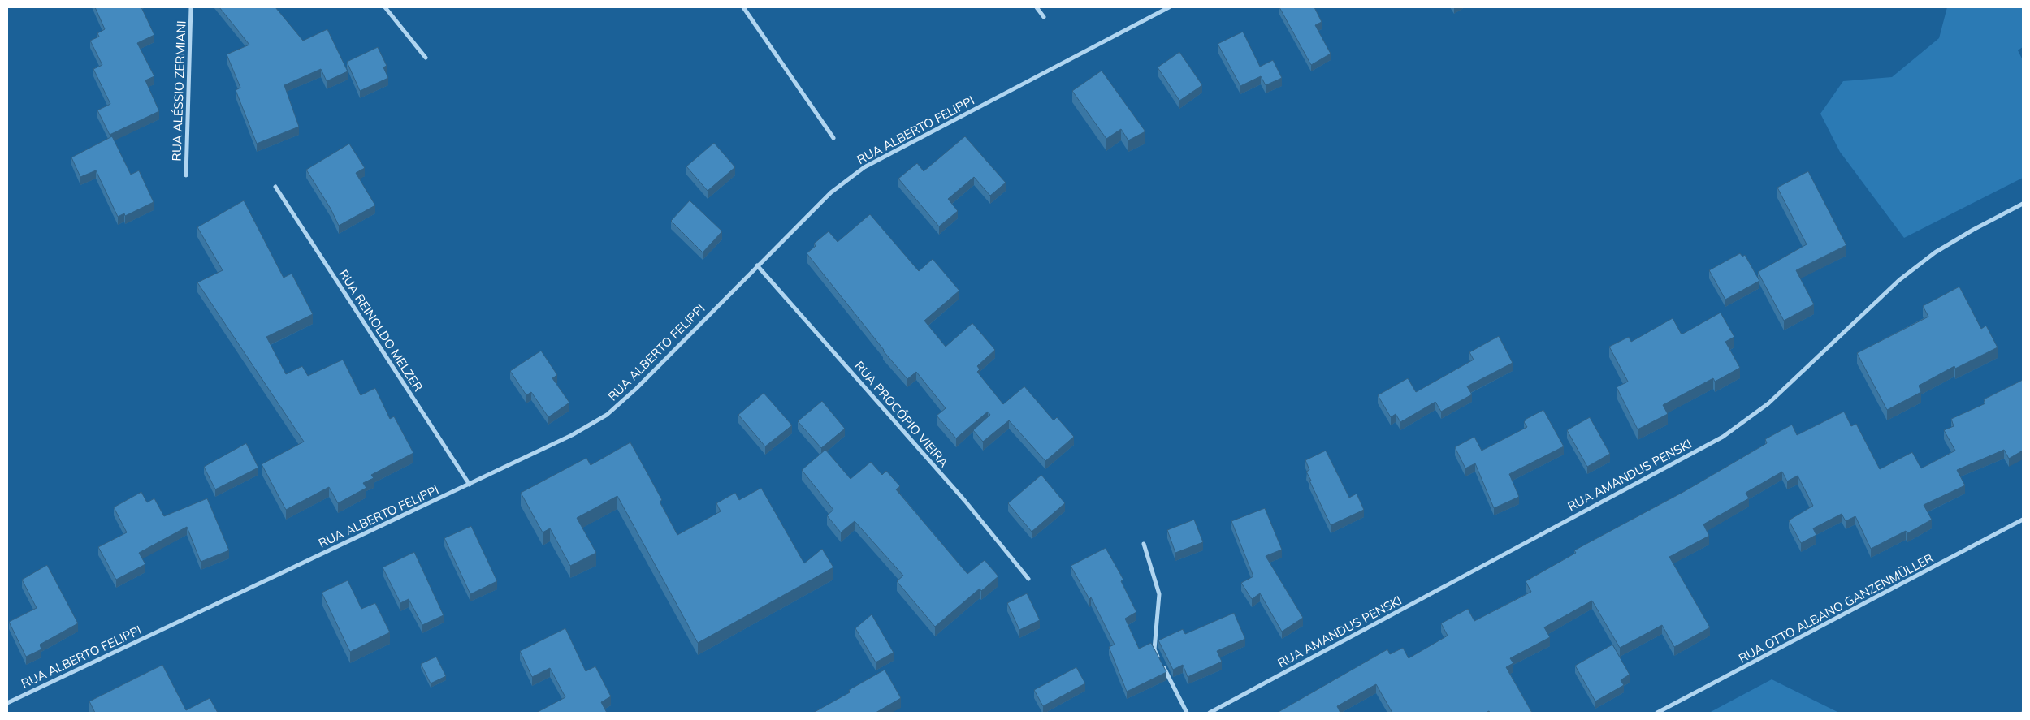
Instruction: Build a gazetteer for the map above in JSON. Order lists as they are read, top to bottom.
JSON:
{
  "streets": {
    "street": [
      "RUA ALÉSSIO ZERMIANI",
      "RUA ALBERTO FELIPPI",
      "RUA REINOLDO MELZER",
      "RUA PROCÓPIO VIEIRA",
      "RUA AMANDUS PENSKI",
      "RUA OTTO ALBANO GANZENMÜLLER"
    ]
  },
  "crossings": [
    ["RUA ALBERTO FELIPPI", "RUA REINOLDO MELZER"],
    ["RUA ALBERTO FELIPPI", "RUA PROCÓPIO VIEIRA"]
  ]
}
